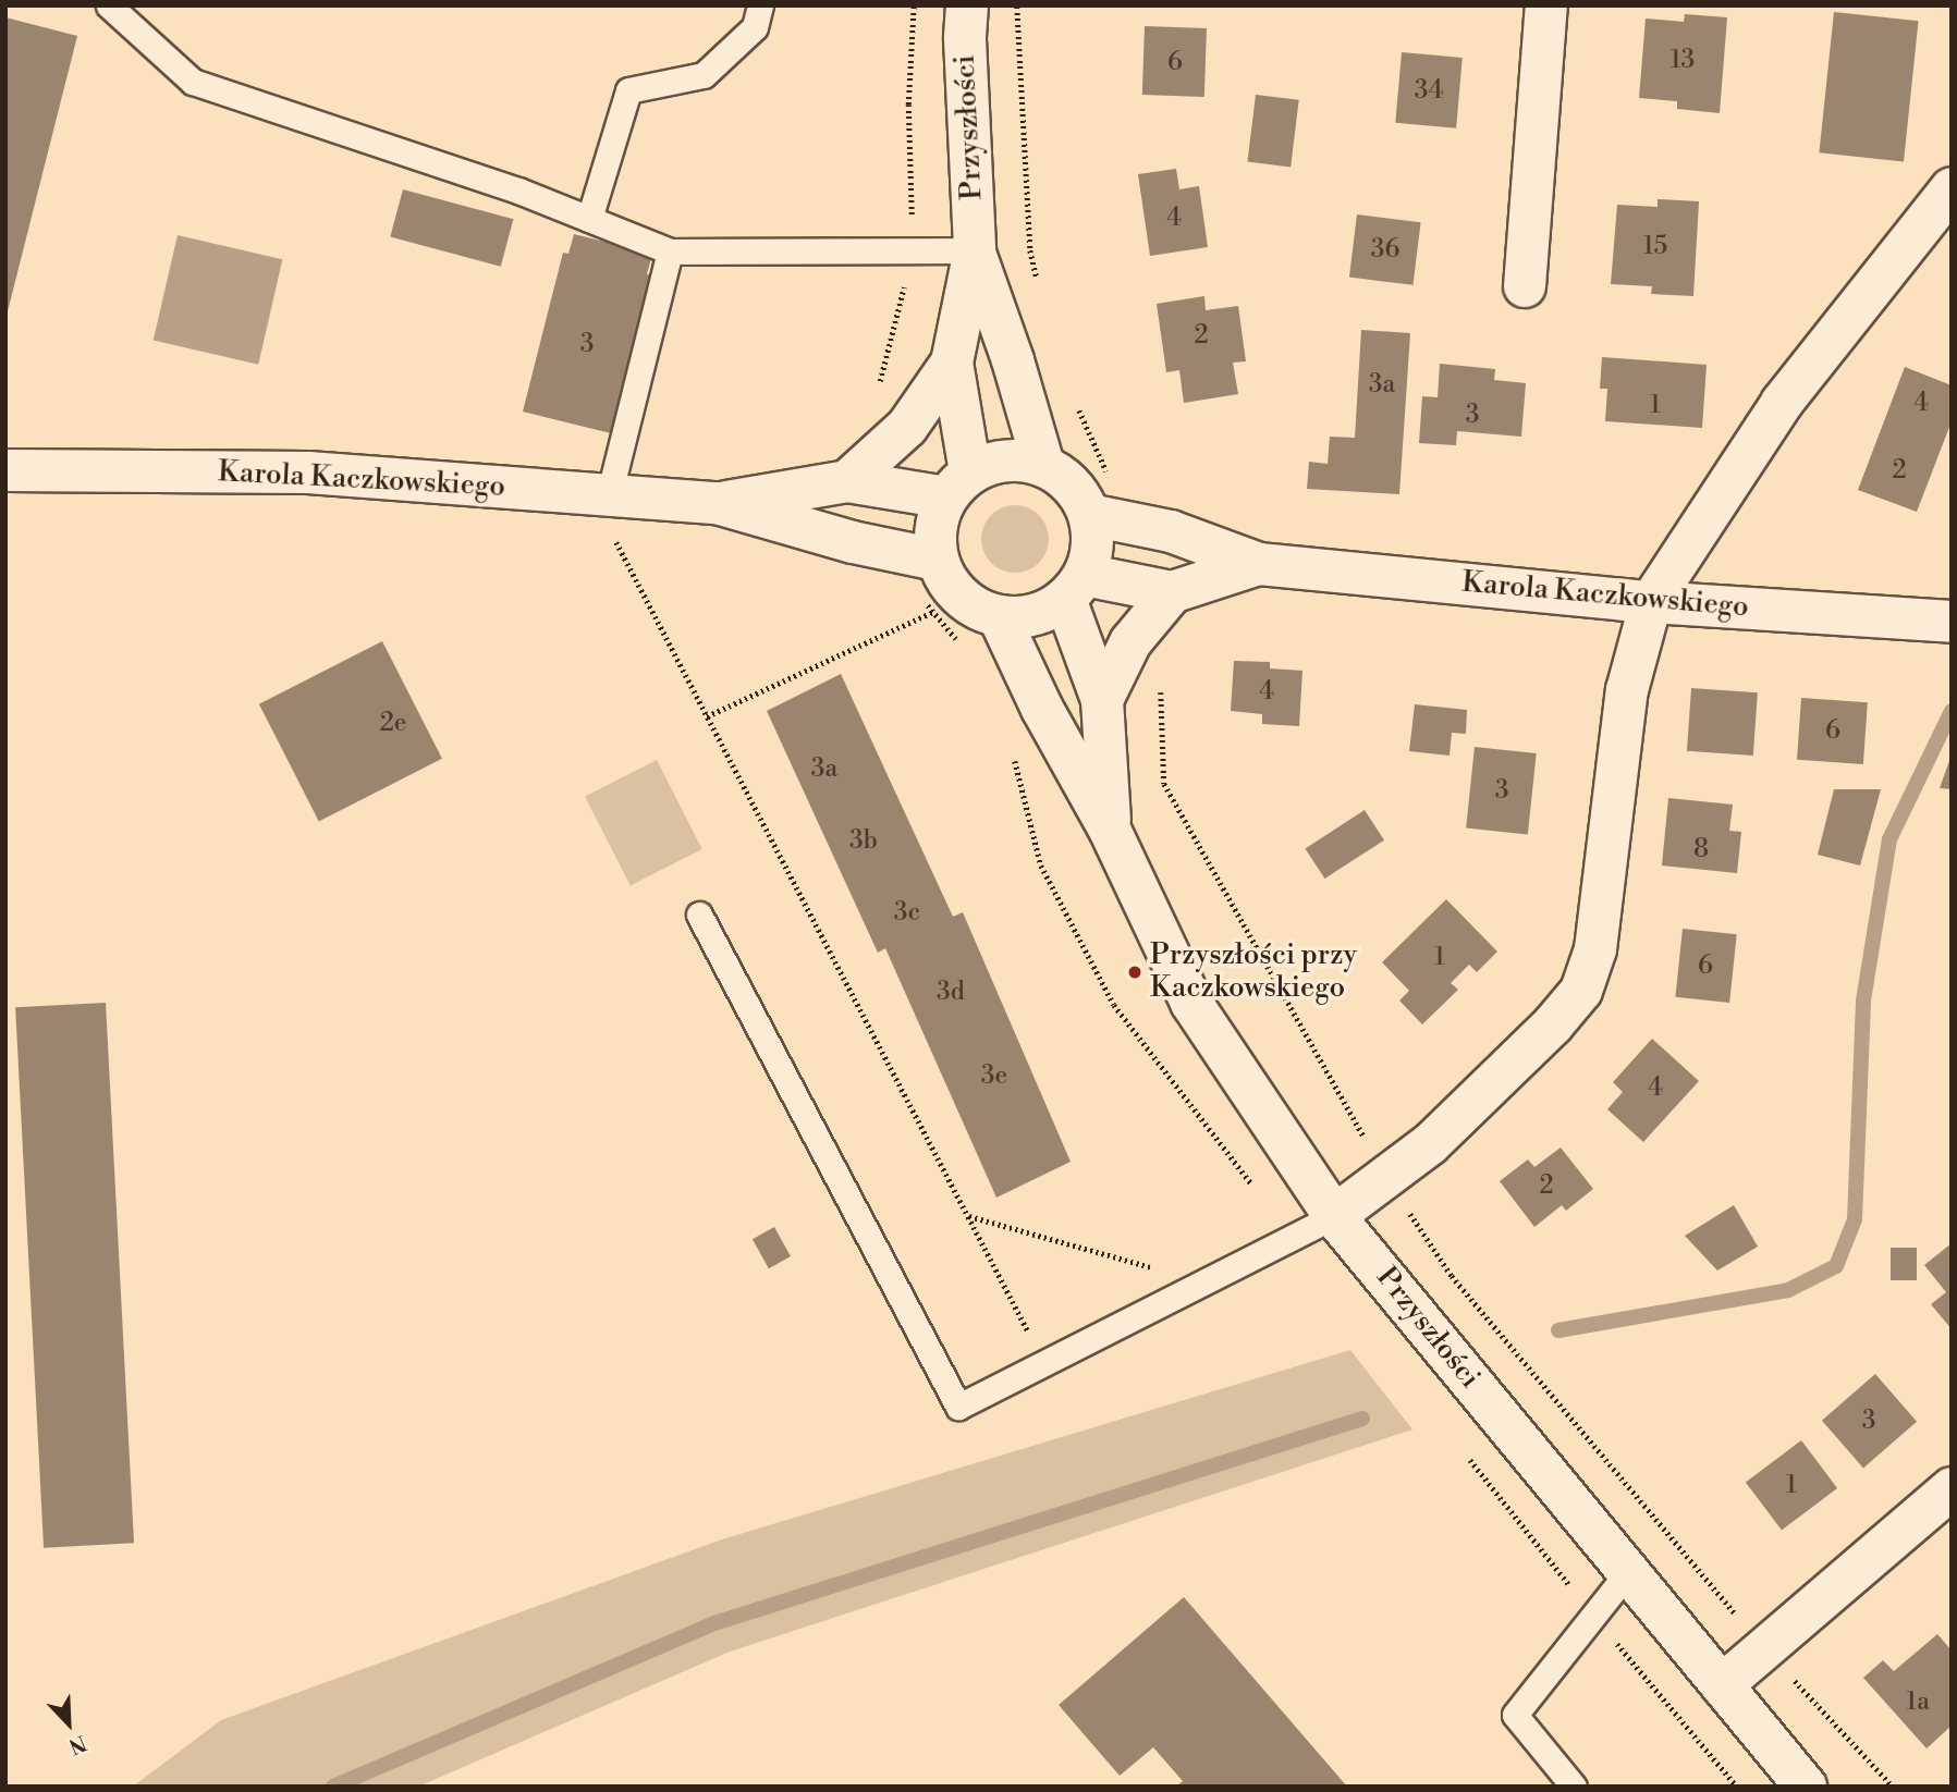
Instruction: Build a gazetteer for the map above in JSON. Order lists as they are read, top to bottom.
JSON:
{
  "streets": {
    "street": ["Przyszłości", "Karola Kaczkowskiego"]
  },
  "crossings": [
    ["Przyszłości", "Karola Kaczkowskiego"]
  ],
  "places": ["Przyszłości przy Kaczkowskiego"],
  "house_numbers": [
    "13",
    "6",
    "34",
    "4",
    "15",
    "36",
    "2",
    "3",
    "3a",
    "4",
    "1",
    "3",
    "2",
    "4",
    "2e",
    "6",
    "3a",
    "3",
    "3b",
    "8",
    "3c",
    "1",
    "6",
    "3d",
    "3e",
    "4",
    "2",
    "3",
    "1",
    "1a"
  ],
  "north": "bottom right"
}
